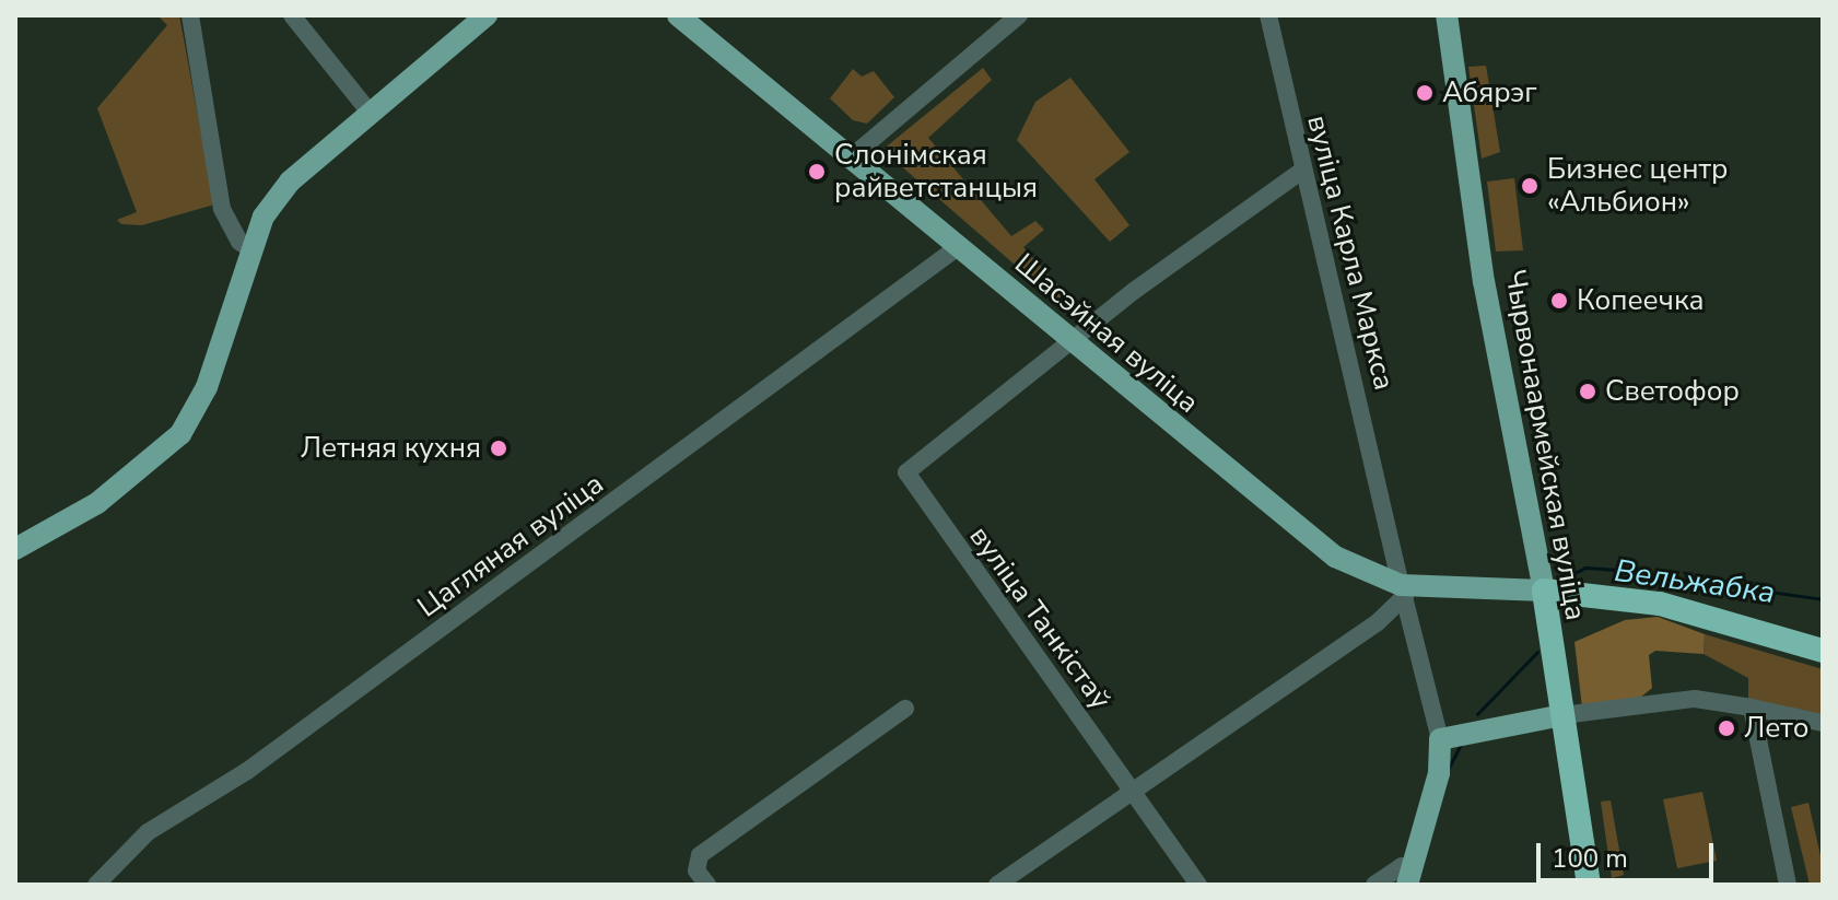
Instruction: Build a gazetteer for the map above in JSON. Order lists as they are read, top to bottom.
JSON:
{
  "streets": {
    "highway": ["Чырвонаармейская вуліца"],
    "main road": ["Шасэйная вуліца"],
    "street": ["вуліца Карла Маркса", "Цагляная вуліца", "вуліца Танкістаў"]
  },
  "crossings": [
    ["вуліца Карла Маркса", "Шасэйная вуліца"],
    ["Шасэйная вуліца", "Чырвонаармейская вуліца"],
    ["Шасэйная вуліца", "Цагляная вуліца"],
    ["Шасэйная вуліца", "вуліца Танкістаў"]
  ],
  "water": ["Вельжабка"],
  "places": [
    "Абярэг",
    "Слонімская райветстанцыя",
    "Бизнес центр «Альбион»",
    "Копеечка",
    "Светофор",
    "Летняя кухня",
    "Лето"
  ],
  "scale_bar": "100 m"
}
